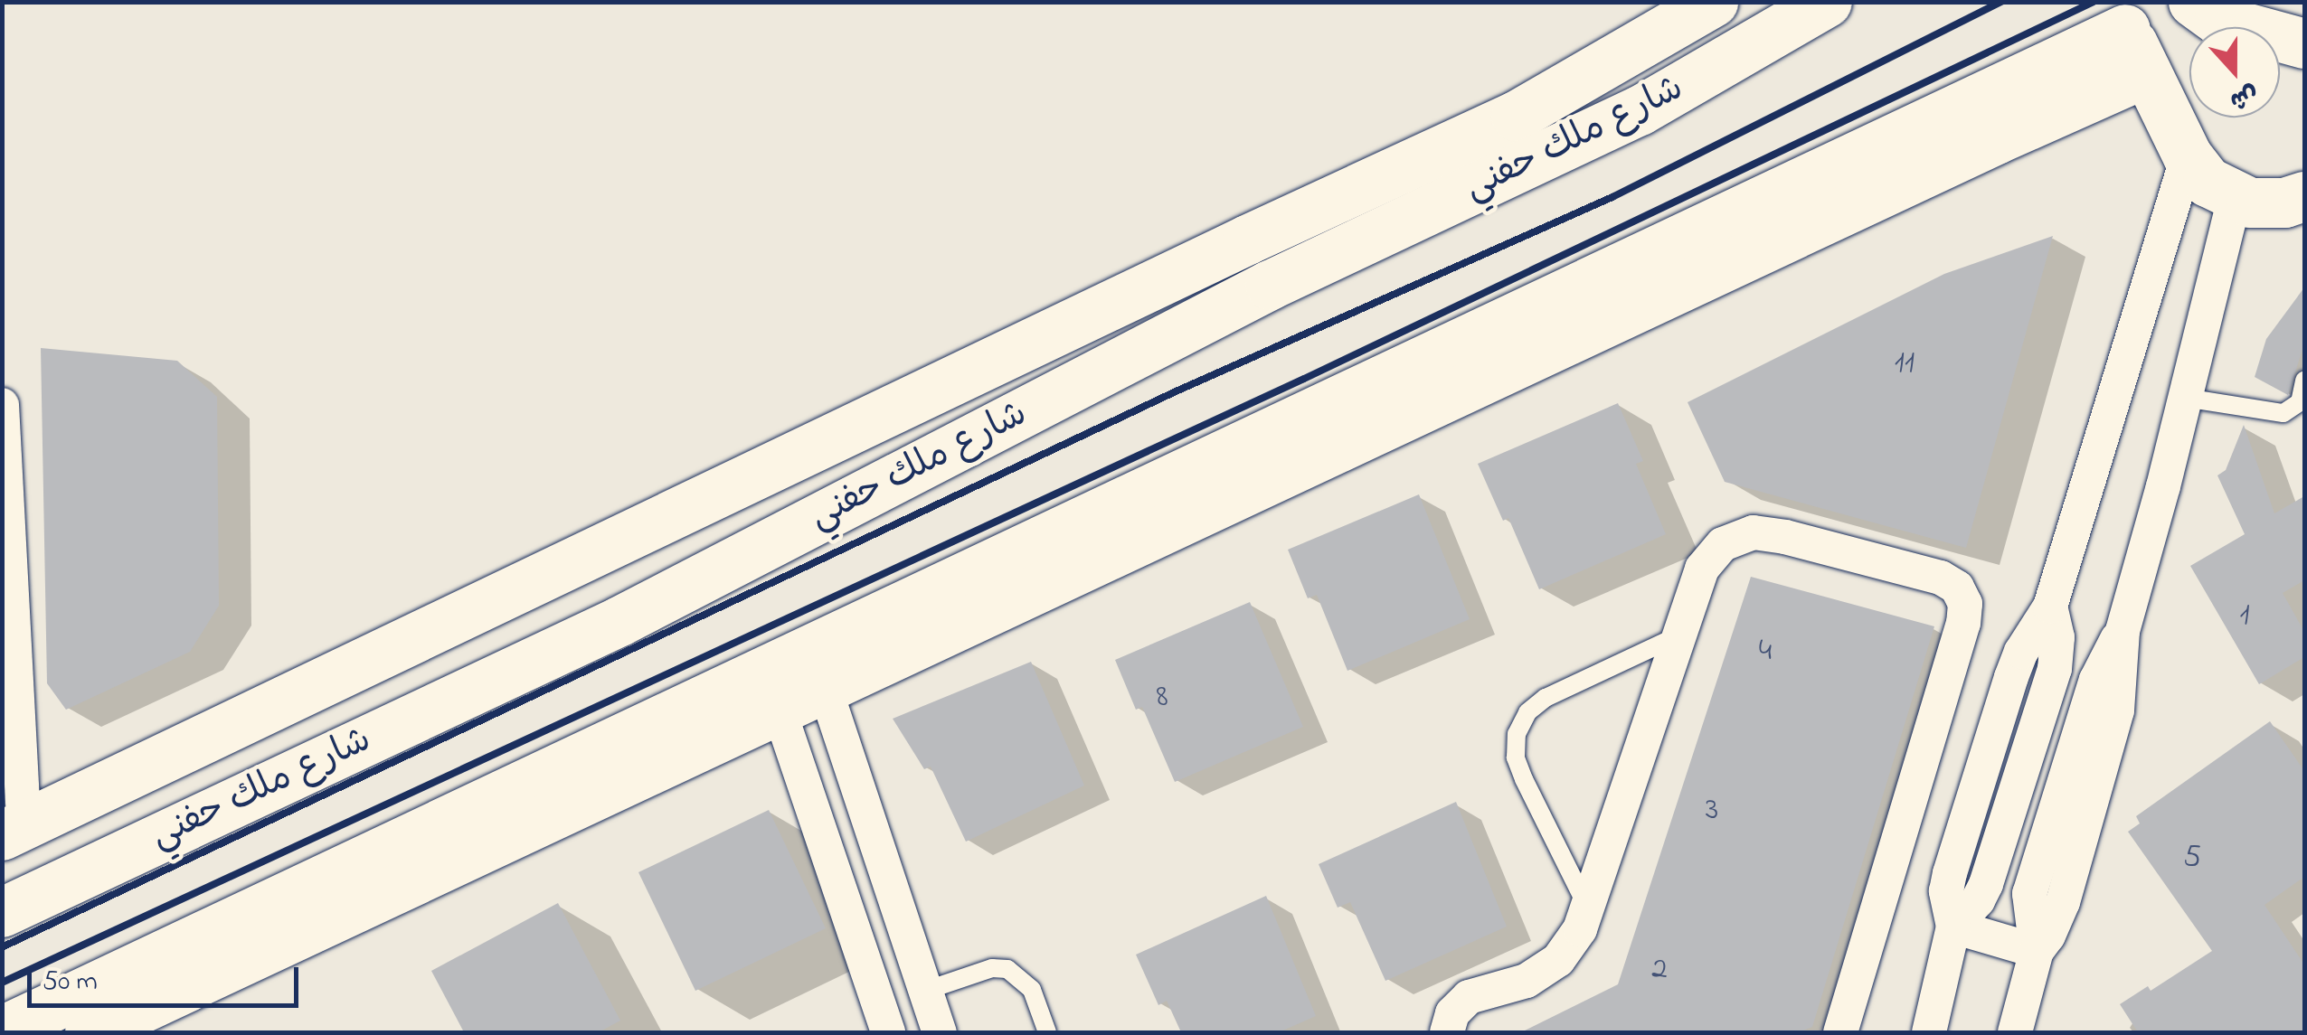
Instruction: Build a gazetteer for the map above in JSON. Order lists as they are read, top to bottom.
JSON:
{
  "streets": {
    "main road": ["شارع ملك حفني"]
  },
  "house_numbers": [
    "11",
    "1",
    "4",
    "8",
    "3",
    "5",
    "2"
  ],
  "scale_bar": "50 m",
  "north": "bottom"
}
